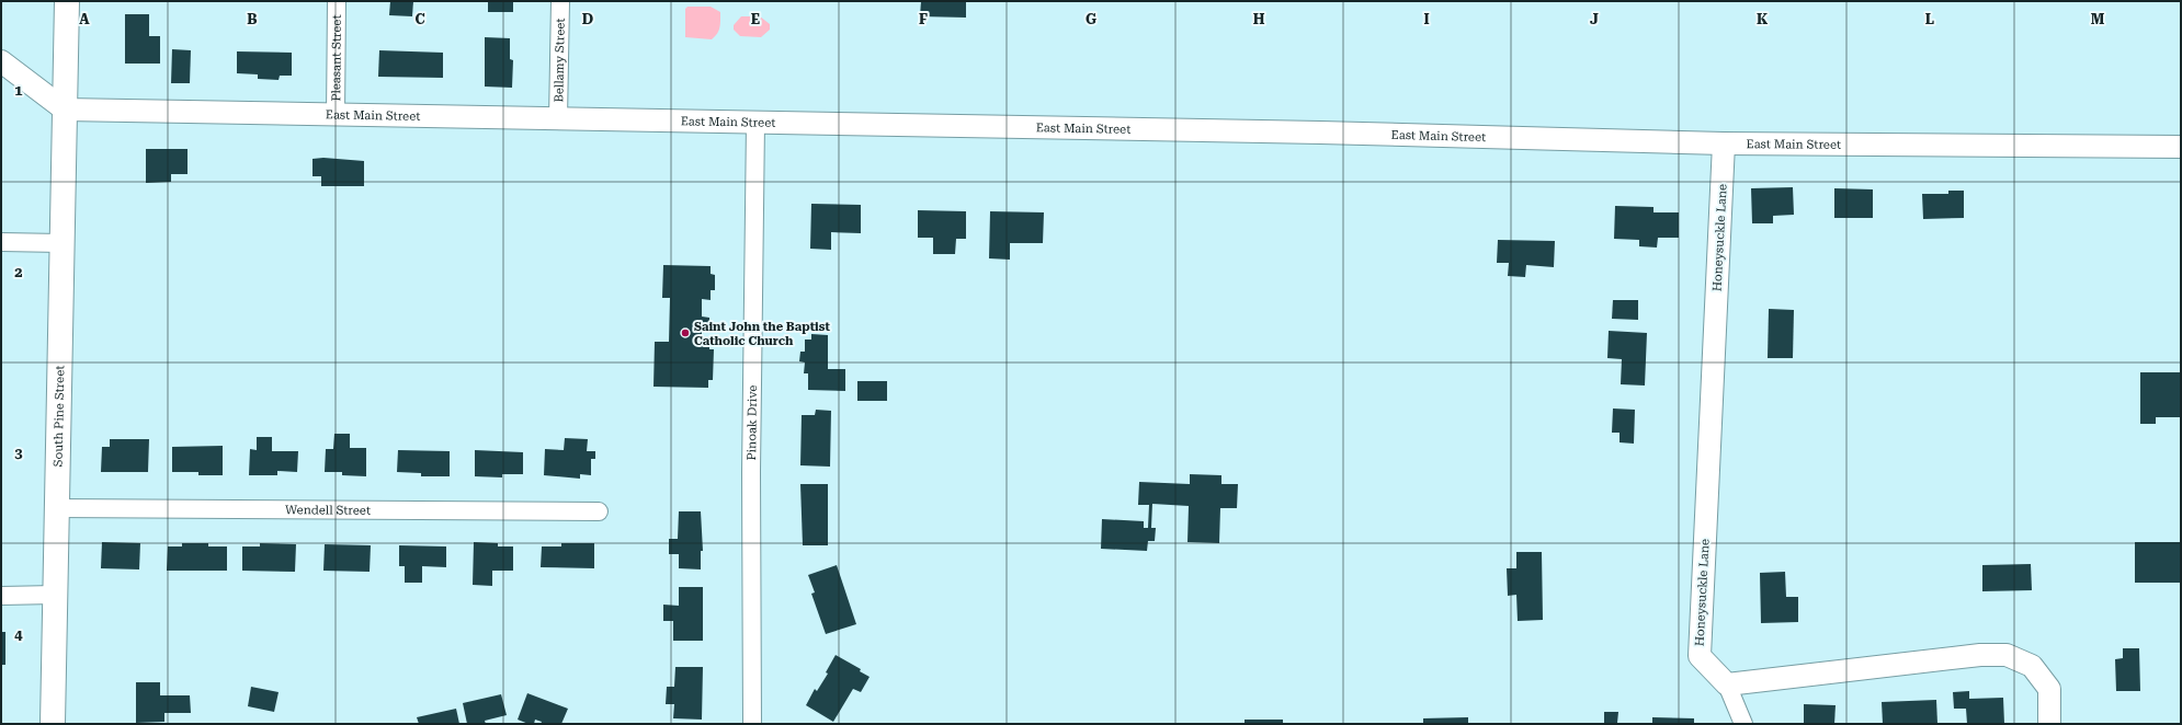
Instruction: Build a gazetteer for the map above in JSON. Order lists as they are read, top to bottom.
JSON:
{
  "streets": {
    "main road": ["South Pine Street"],
    "street": [
      "Pleasant Street",
      "Bellamy Street",
      "East Main Street",
      "Honeysuckle Lane",
      "Pinoak Drive",
      "Wendell Street"
    ]
  },
  "crossings": [
    ["Pleasant Street", "East Main Street"],
    ["Bellamy Street", "East Main Street"],
    ["East Main Street", "Honeysuckle Lane"],
    ["East Main Street", "South Pine Street"],
    ["East Main Street", "Pinoak Drive"],
    ["South Pine Street", "Wendell Street"]
  ],
  "places": ["Saint John the Baptist Catholic Church"],
  "grid": {
    "columns": [
      "A",
      "B",
      "C",
      "D",
      "E",
      "F",
      "G",
      "H",
      "I",
      "J",
      "K",
      "L",
      "M"
    ],
    "rows": [
      "1",
      "2",
      "3",
      "4"
    ]
  }
}
